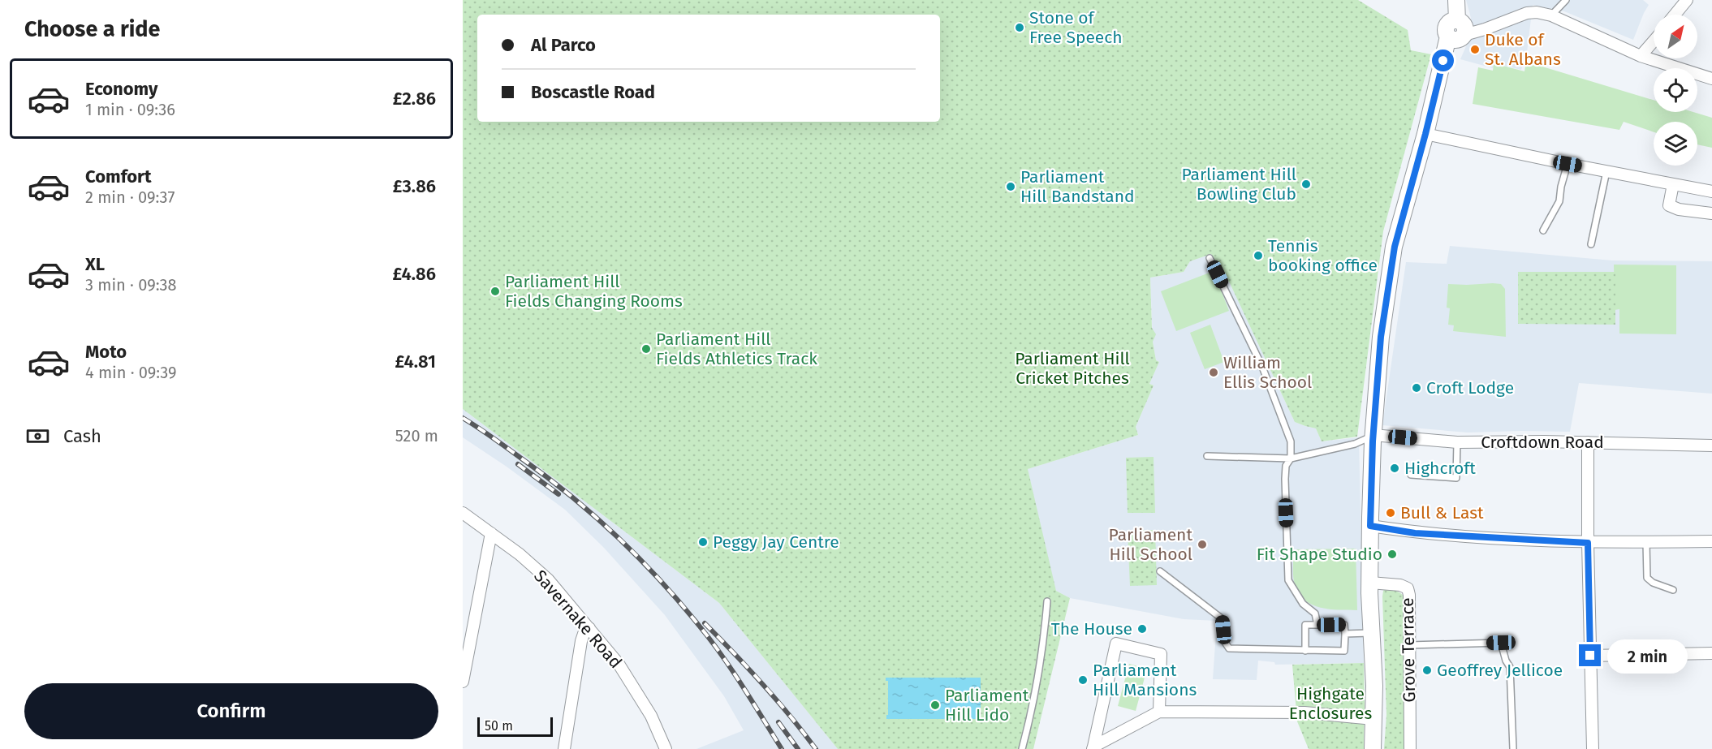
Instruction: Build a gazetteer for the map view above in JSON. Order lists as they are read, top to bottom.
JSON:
{
  "streets": {
    "street": ["Croftdown Road", "Savernake Road", "Grove Terrace"]
  },
  "parks": ["Parliament Hill Cricket Pitches", "Highgate Enclosures"],
  "places": [
    "Stone of Free Speech",
    "Duke of St. Albans",
    "Parliament Hill Bowling Club",
    "Parliament Hill Bandstand",
    "Tennis booking office",
    "Parliament Hill Fields Changing Rooms",
    "Parliament Hill Fields Athletics Track",
    "William Ellis School",
    "Croft Lodge",
    "Highcroft",
    "Bull & Last",
    "Peggy Jay Centre",
    "Parliament Hill School",
    "Fit Shape Studio",
    "The House",
    "Geoffrey Jellicoe",
    "Parliament Hill Mansions",
    "Parliament Hill Lido"
  ],
  "scale_bar": "50 m",
  "north": "top right",
  "page": {
    "heading": "Choose a ride",
    "banner": ["Al Parco", "Boscastle Road"],
    "list": [
      {
        "name": "Economy",
        "note": "1 min · 09:36",
        "value": "£2.86"
      },
      {
        "name": "Comfort",
        "note": "2 min · 09:37",
        "value": "£3.86"
      },
      {
        "name": "XL",
        "note": "3 min · 09:38",
        "value": "£4.86"
      },
      {
        "name": "Moto",
        "note": "4 min · 09:39",
        "value": "£4.81"
      }
    ],
    "pay": ["Cash", "520 m"],
    "bubble": "2 min",
    "buttons": "Confirm",
    "scale": "50 m"
  }
}
